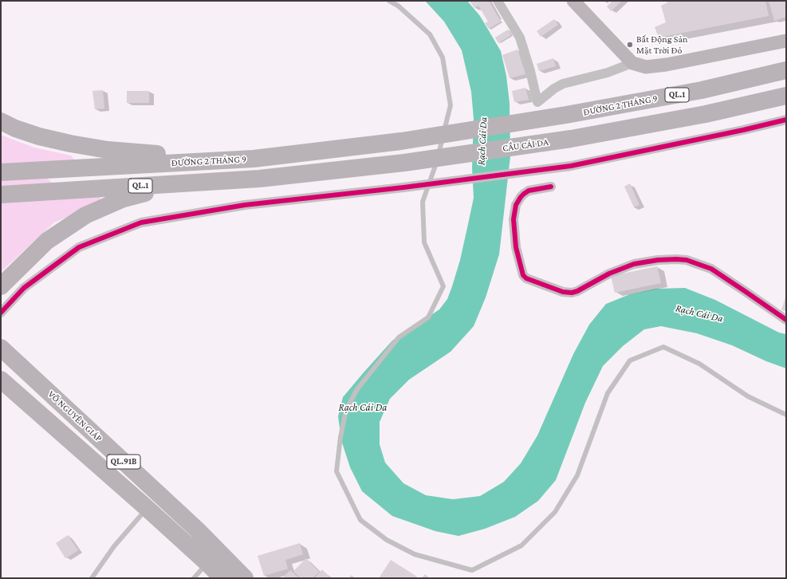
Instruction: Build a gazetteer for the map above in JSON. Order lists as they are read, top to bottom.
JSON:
{
  "streets": {
    "highway": [
      "QL.1",
      "ĐƯỜNG 2 THÁNG 9",
      "CẦU CÁI DA",
      "VÕ NGUYÊN GIÁP",
      "QL.91B"
    ]
  },
  "crossings": [
    ["QL.1", "CẦU CÁI DA"]
  ],
  "water": ["Rạch Cái Da"],
  "places": ["Bất Động Sản Mặt Trời Đỏ"]
}
